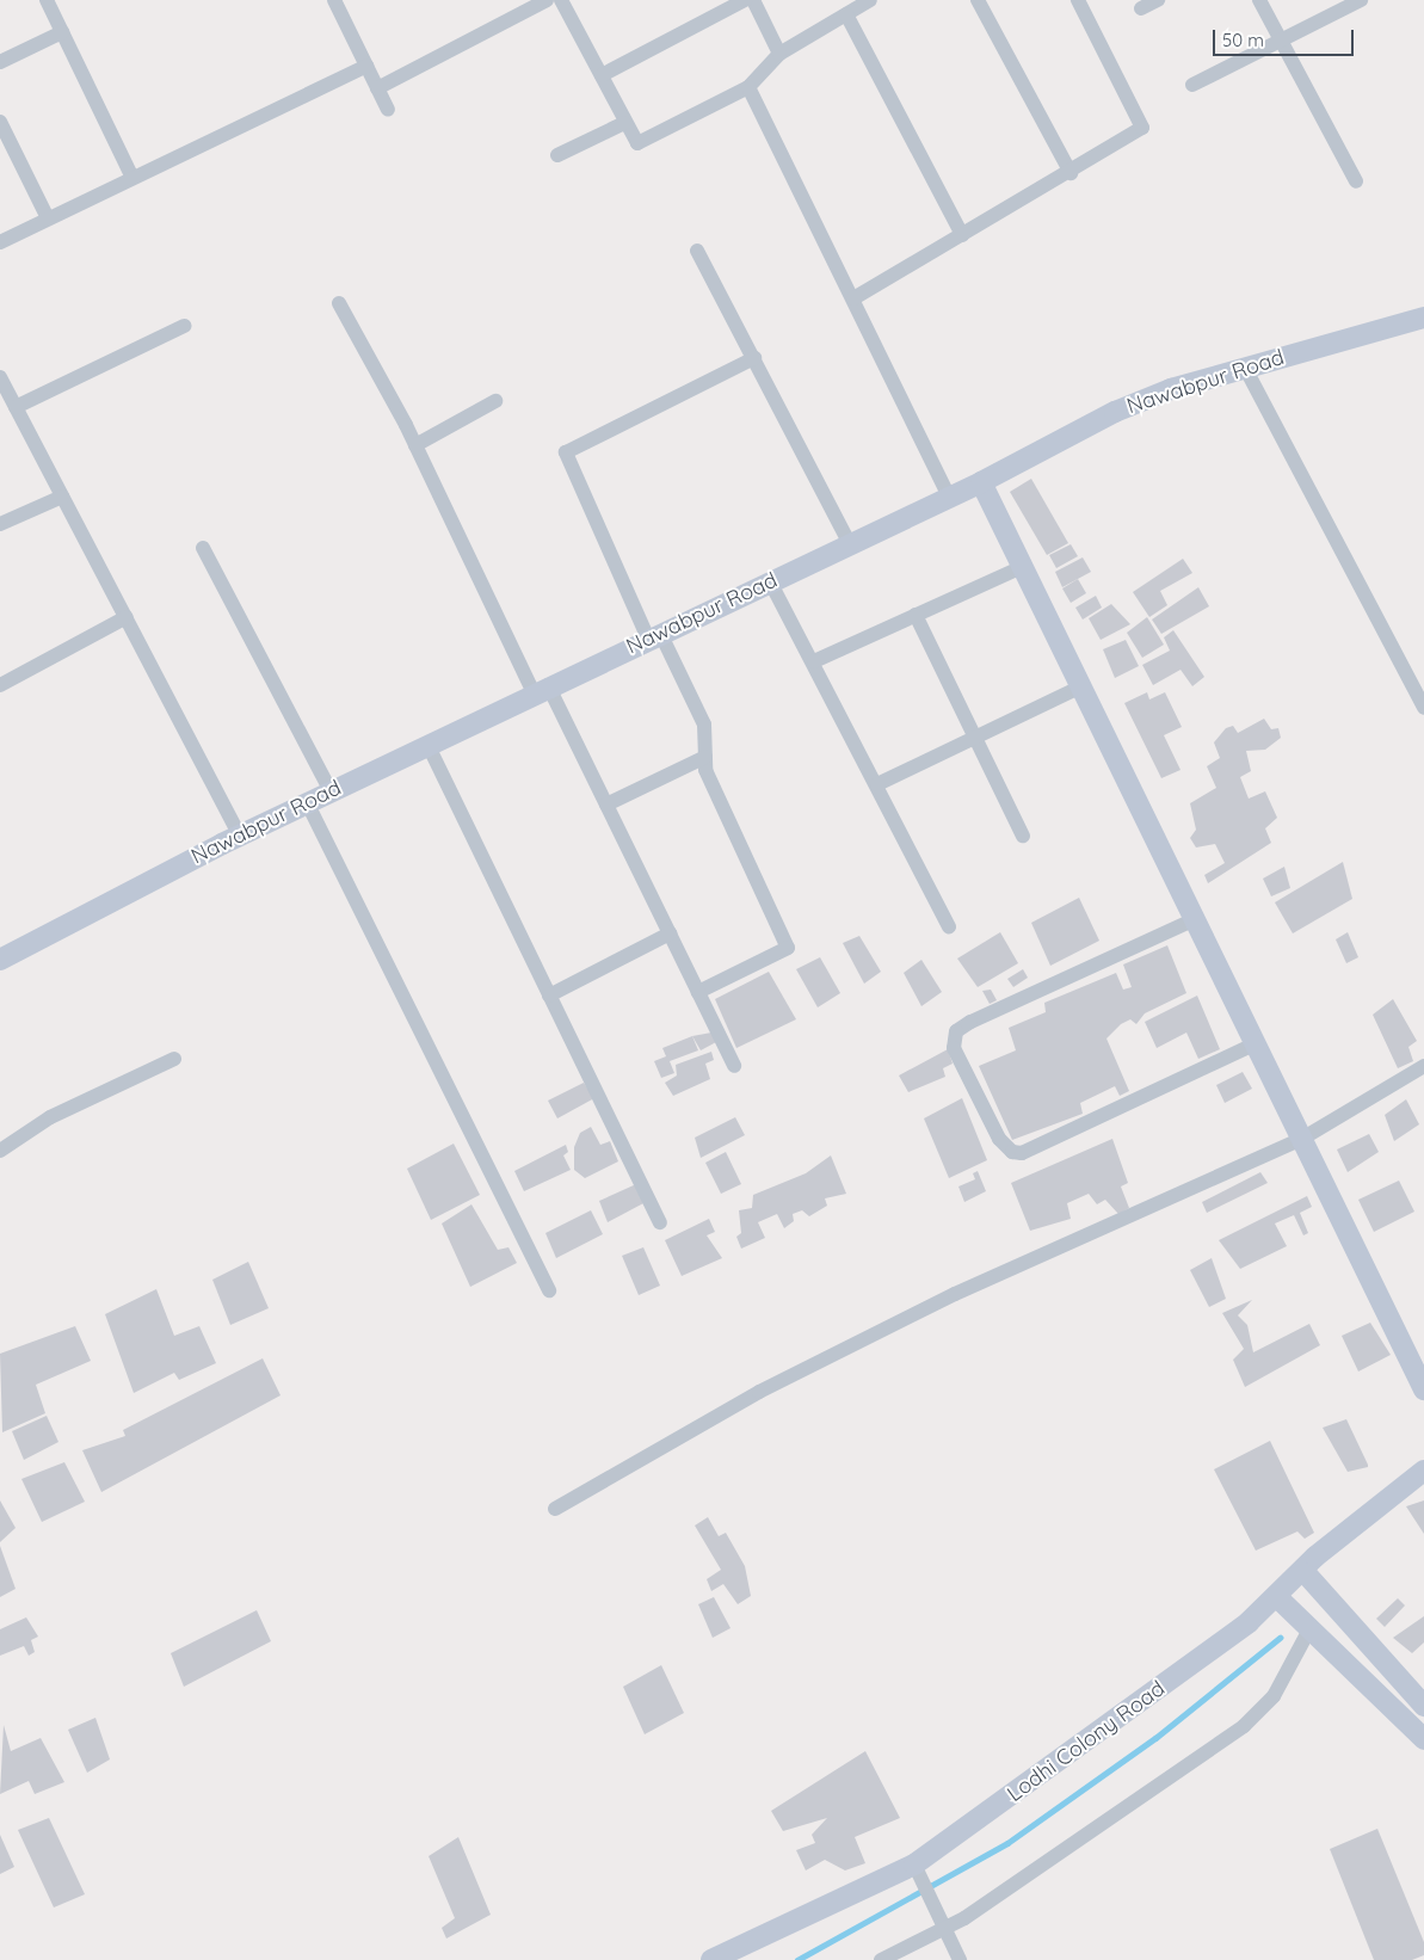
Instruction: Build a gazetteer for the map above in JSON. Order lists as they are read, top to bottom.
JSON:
{
  "streets": {
    "street": ["Nawabpur Road", "Lodhi Colony Road"]
  },
  "scale_bar": "50 m"
}
